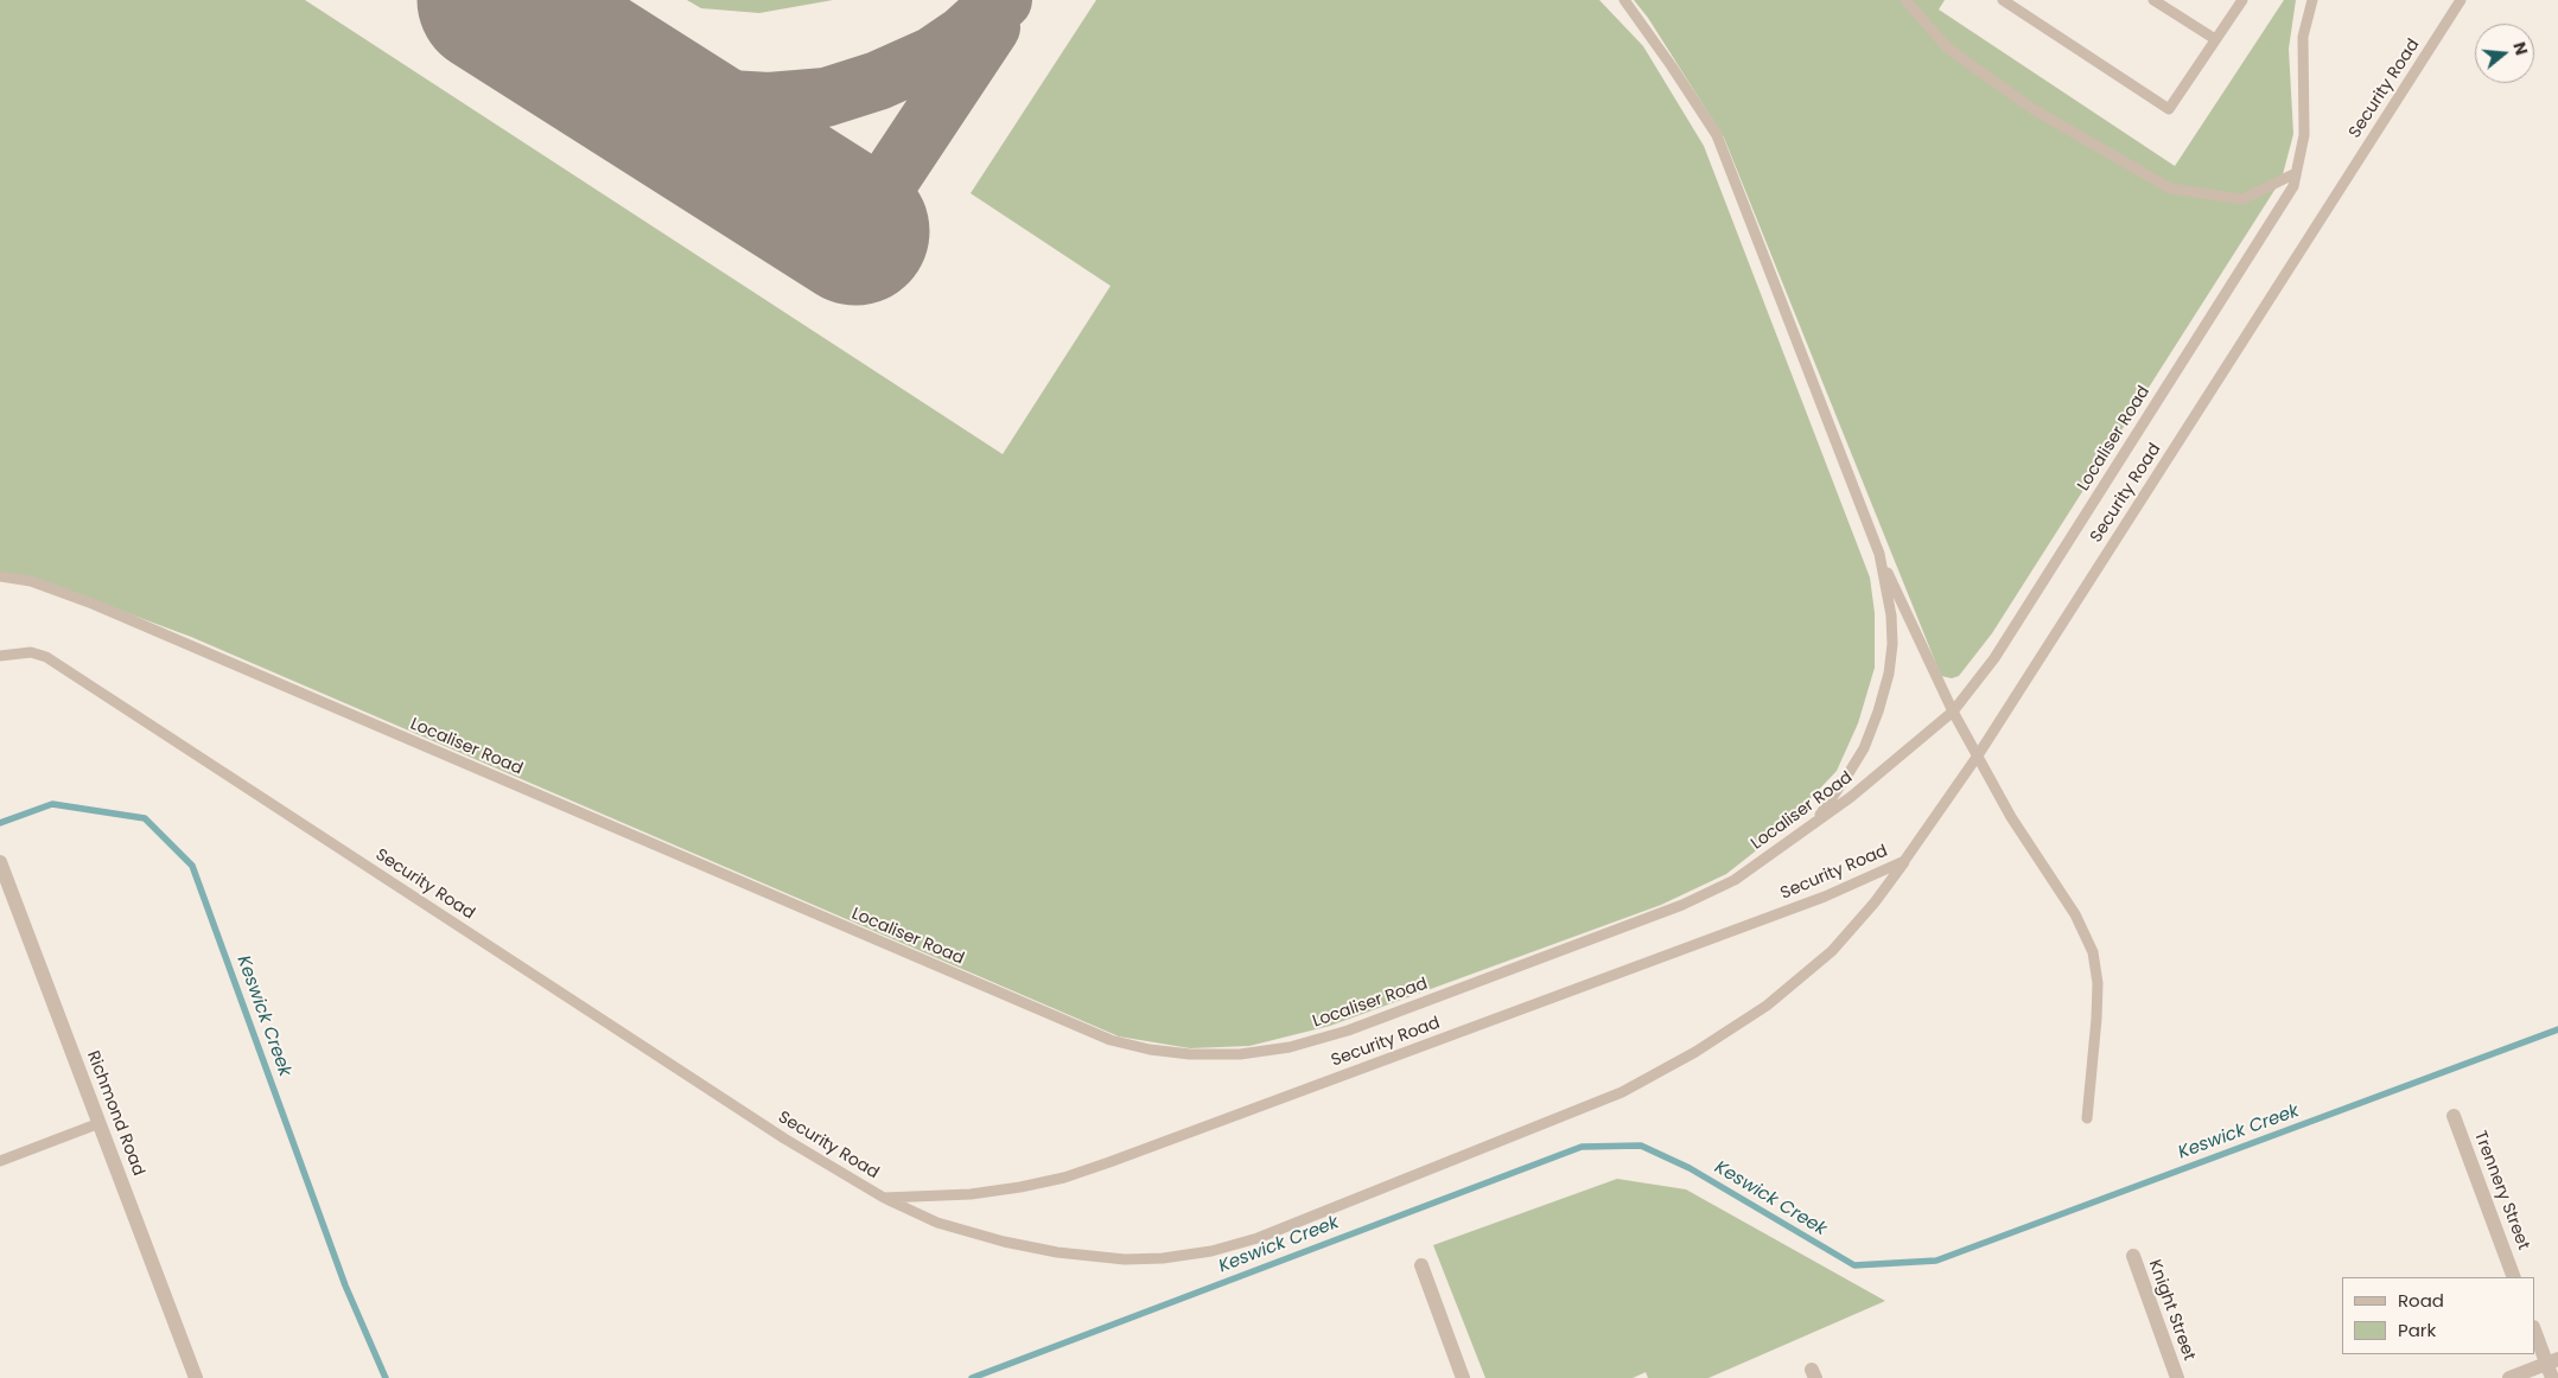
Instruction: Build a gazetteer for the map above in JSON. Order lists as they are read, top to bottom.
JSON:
{
  "streets": {
    "street": ["Richmond Road", "Trennery Street", "Knight Street"],
    "lane": ["Security Road", "Localiser Road"]
  },
  "water": ["Keswick Creek"],
  "legend": ["Road", "Park"],
  "north": "right"
}
